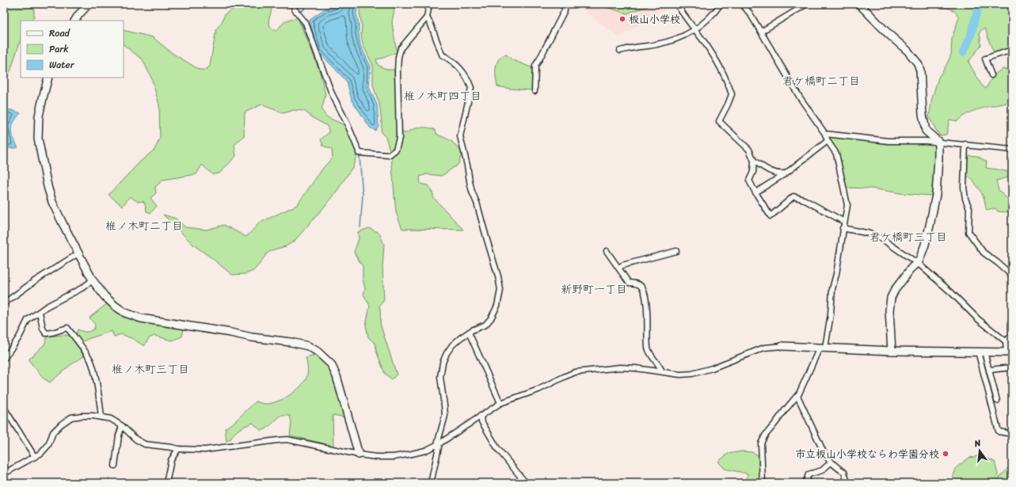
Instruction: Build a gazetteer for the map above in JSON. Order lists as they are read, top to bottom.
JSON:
{
  "districts": [
    "君ケ橋町二丁目",
    "椎ノ木町四丁目",
    "椎ノ木町二丁目",
    "君ケ橋町三丁目",
    "新野町一丁目",
    "椎ノ木町三丁目"
  ],
  "places": ["板山小学校", "市立板山小学校ならわ学園分校"],
  "legend": ["Road", "Park", "Water"],
  "north": "top"
}
